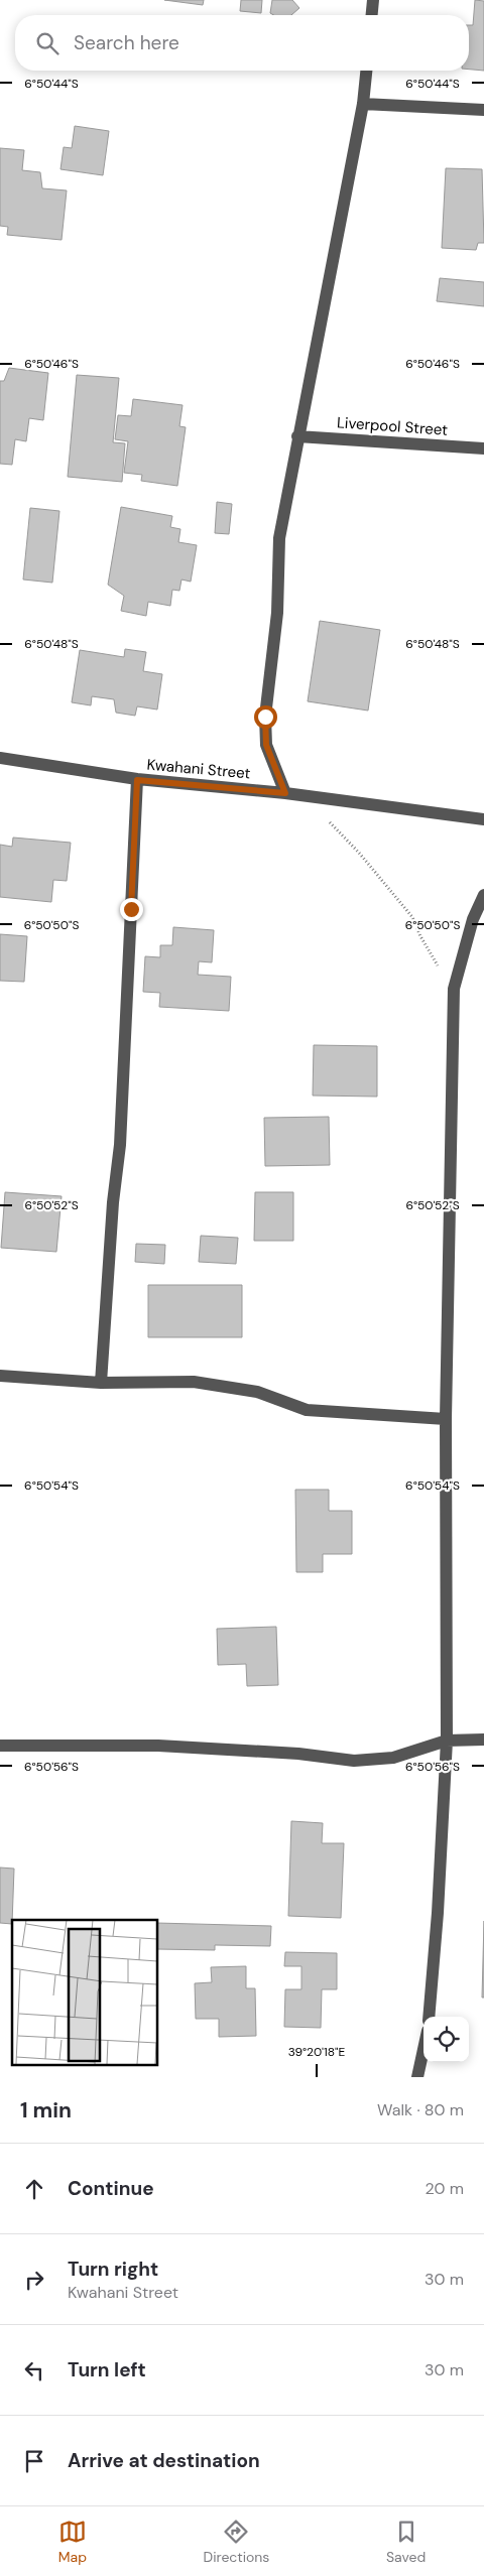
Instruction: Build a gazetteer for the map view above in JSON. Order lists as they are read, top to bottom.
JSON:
{
  "streets": {
    "street": ["Liverpool Street", "Kwahani Street"]
  },
  "page": {
    "search": "Search here",
    "heading": ["1 min", "Walk · 80 m"],
    "list": [
      ["Continue", "20 m"],
      ["Turn right", "Kwahani Street", "30 m"],
      ["Turn left", "30 m"],
      "Arrive at destination"
    ],
    "nav": ["Map", "Directions", "Saved"]
  },
  "coordinates": [
    "6°50'44\"S",
    "6°50'46\"S",
    "6°50'48\"S",
    "6°50'50\"S",
    "6°50'52\"S",
    "6°50'54\"S",
    "6°50'56\"S",
    "39°20'18\"E"
  ]
}
